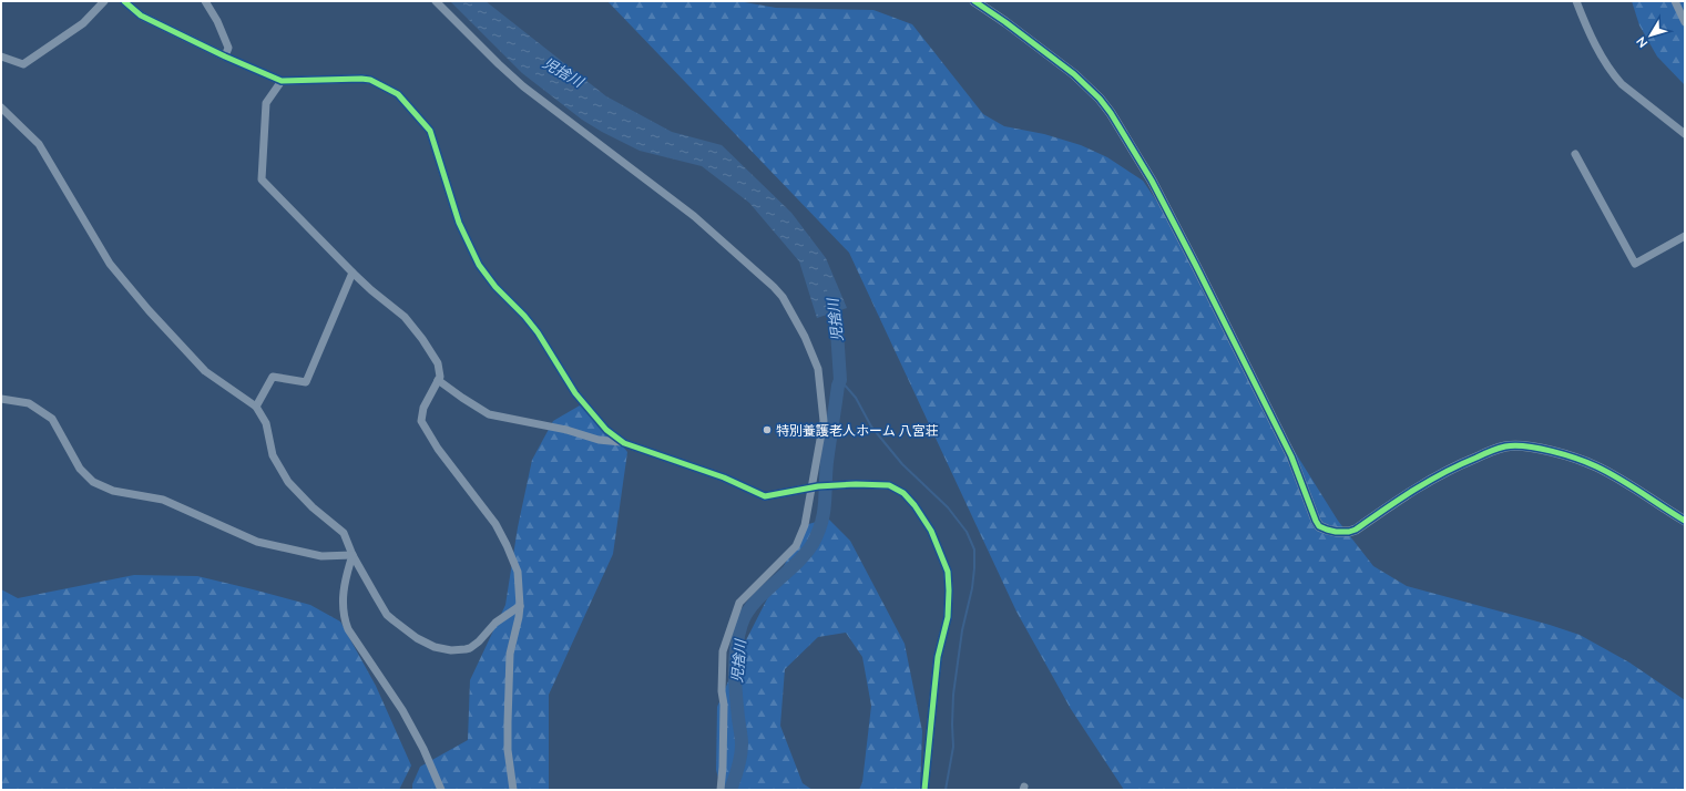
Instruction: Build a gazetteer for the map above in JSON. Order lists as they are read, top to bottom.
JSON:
{
  "water": ["児捨川"],
  "places": ["特別養護老人ホーム 八宮荘"],
  "north": "bottom left"
}
